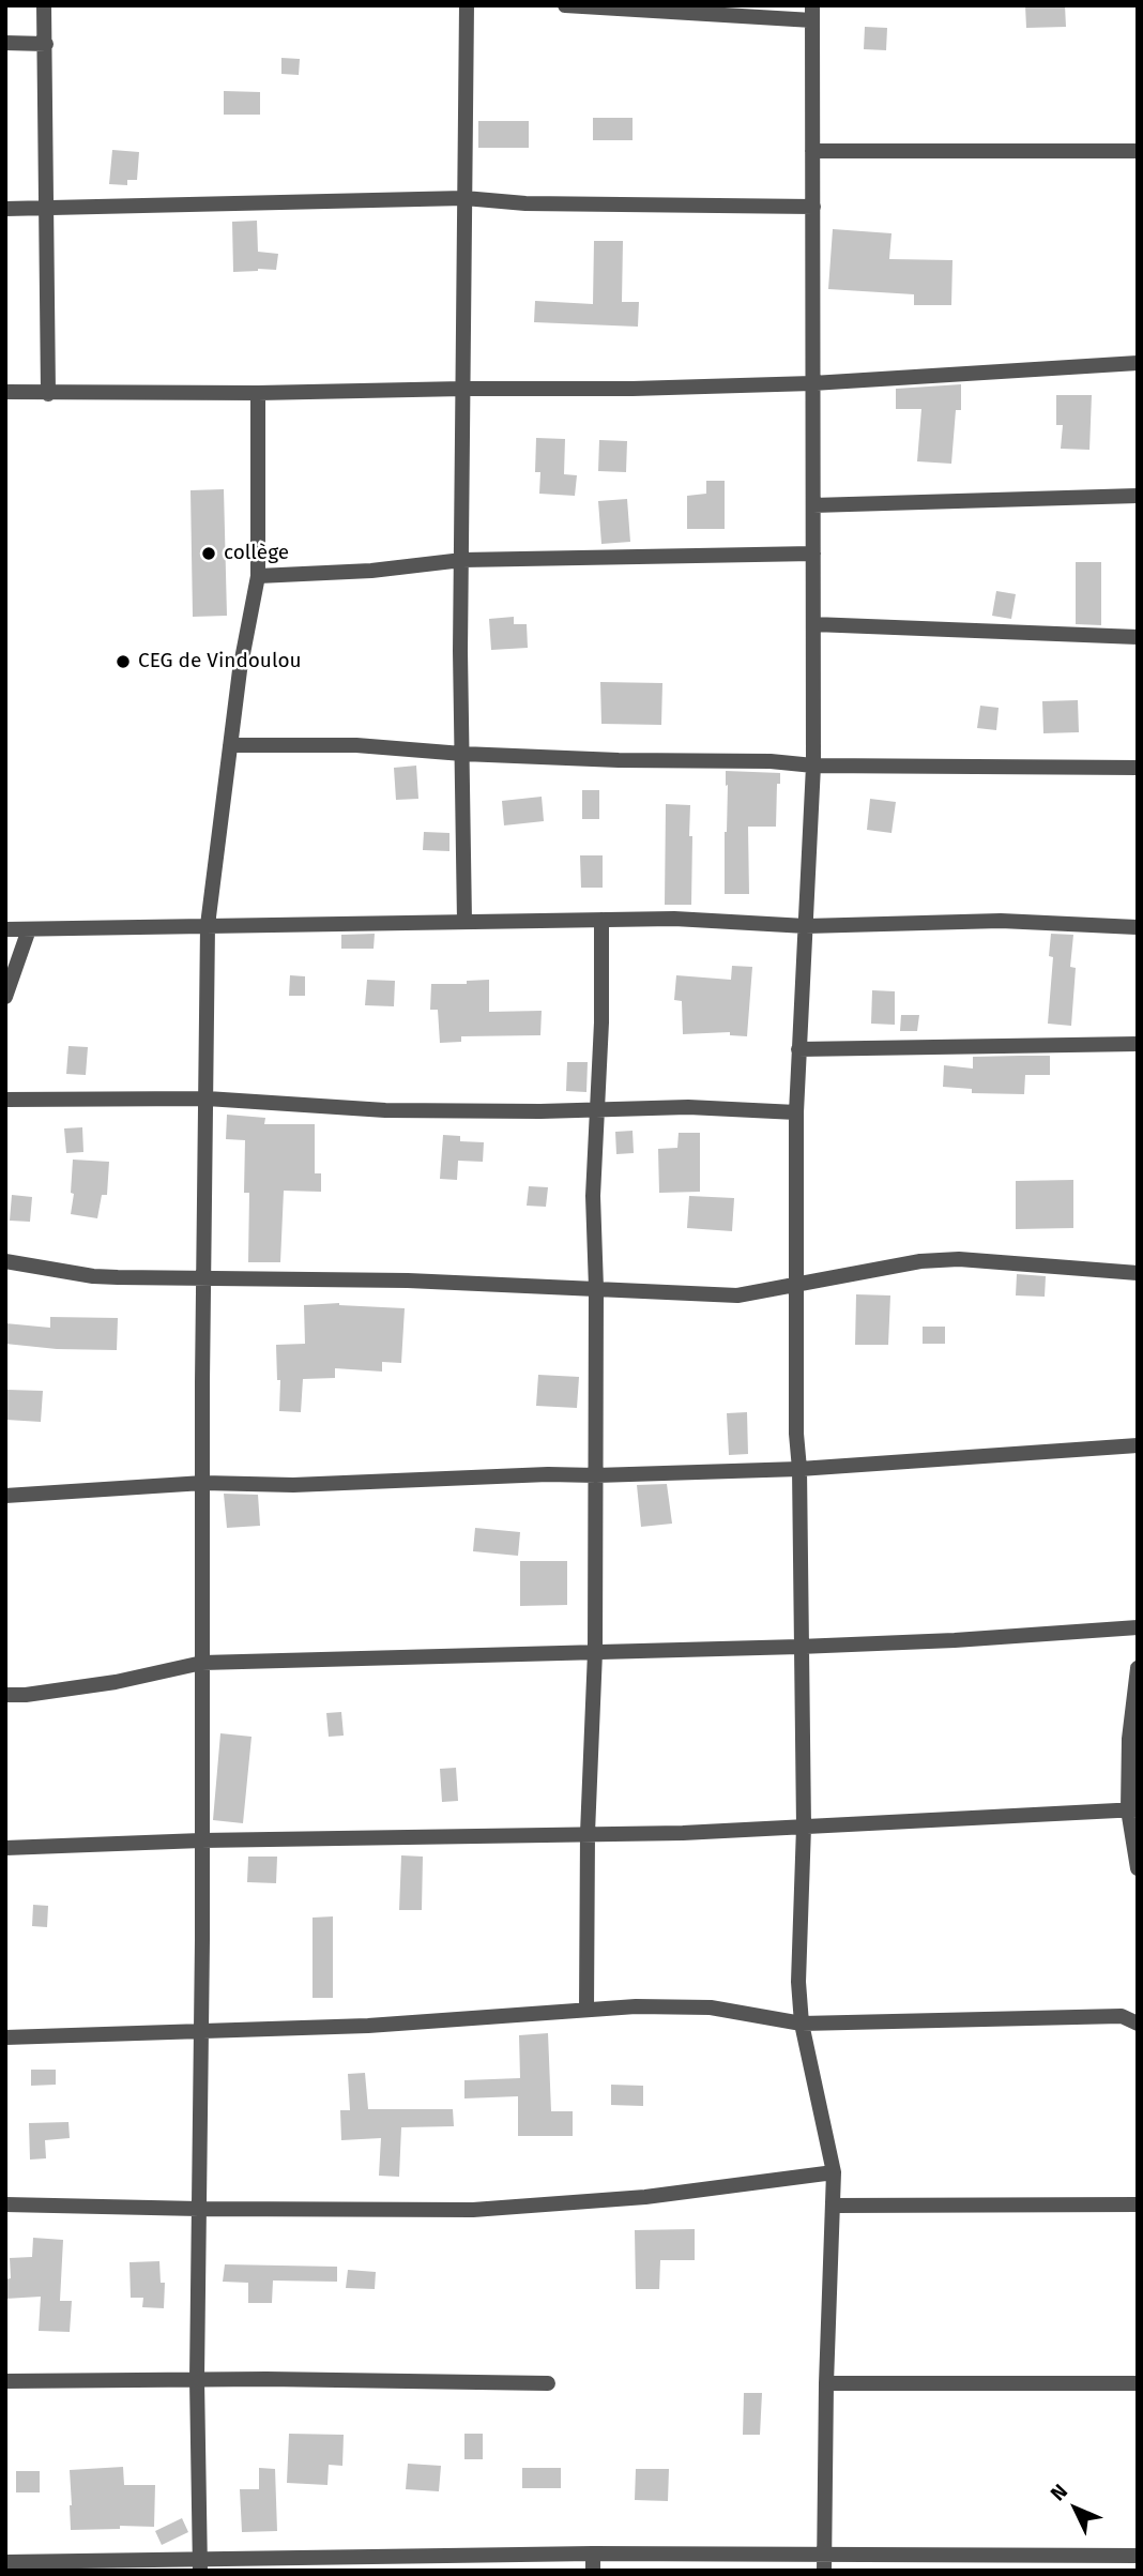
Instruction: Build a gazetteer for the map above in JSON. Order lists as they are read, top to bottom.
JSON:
{
  "places": ["collège", "CEG de Vindoulou"],
  "north": "top left"
}
